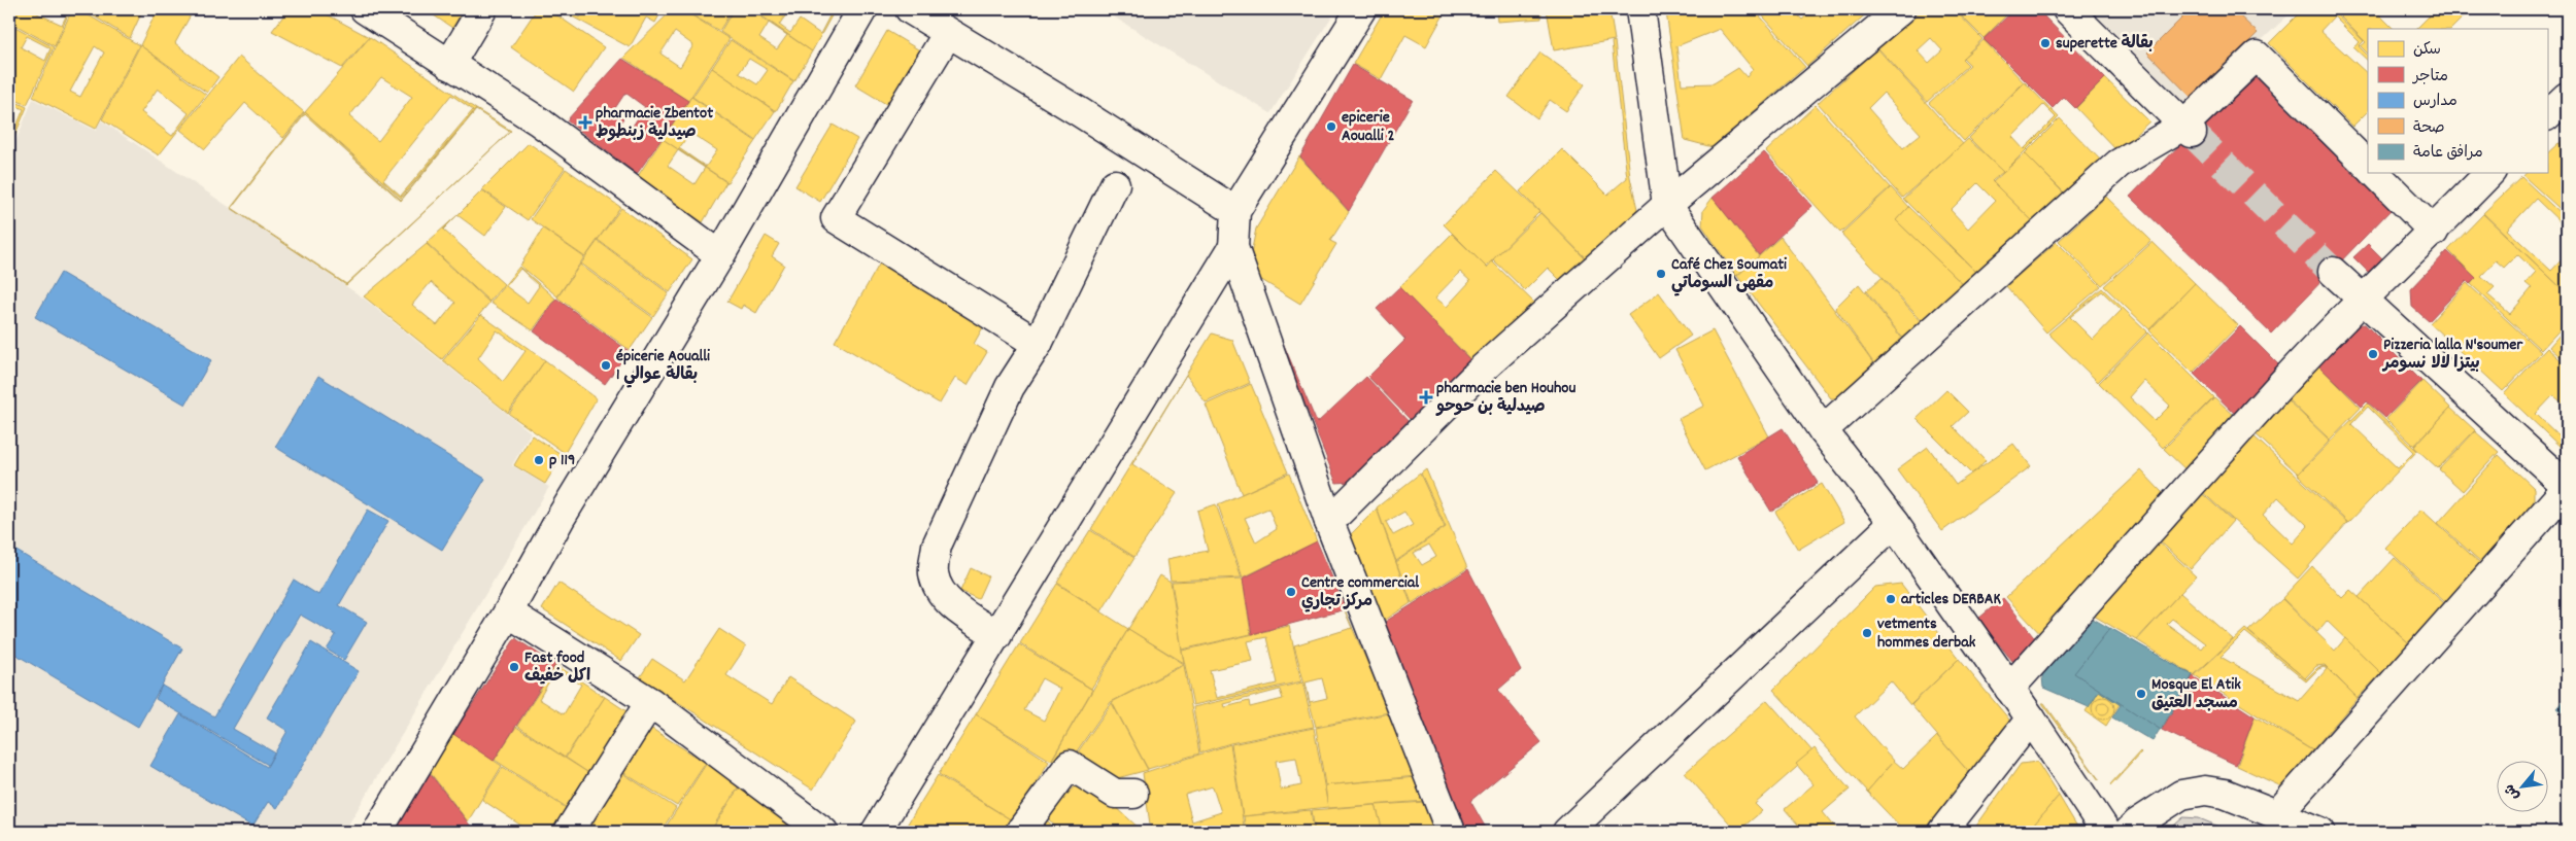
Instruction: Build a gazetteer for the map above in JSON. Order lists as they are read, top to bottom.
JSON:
{
  "places": {
    "other": [
      "superette بقالة",
      "epicerie Aoualli 2",
      "Café Chez Soumati مقهى السوماتي",
      "Pizzeria lalla N'soumer بيتزا لالا نسومر",
      "épicerie Aoualli 1 بقالة عوالي",
      "p 119",
      "Centre commercial مركز تجاري",
      "articles DERBAK",
      "vetments hommes derbak",
      "Fast food اكل خفيف",
      "Mosque El Atik مسجد العتيق"
    ],
    "health": ["pharmacie Zbentot صيدلية زبنطوط", "pharmacie ben Houhou صيدلية بن حوحو"]
  },
  "legend": [
    "سكن",
    "متاجر",
    "مدارس",
    "صحة",
    "مرافق عامة"
  ],
  "north": "bottom left"
}
